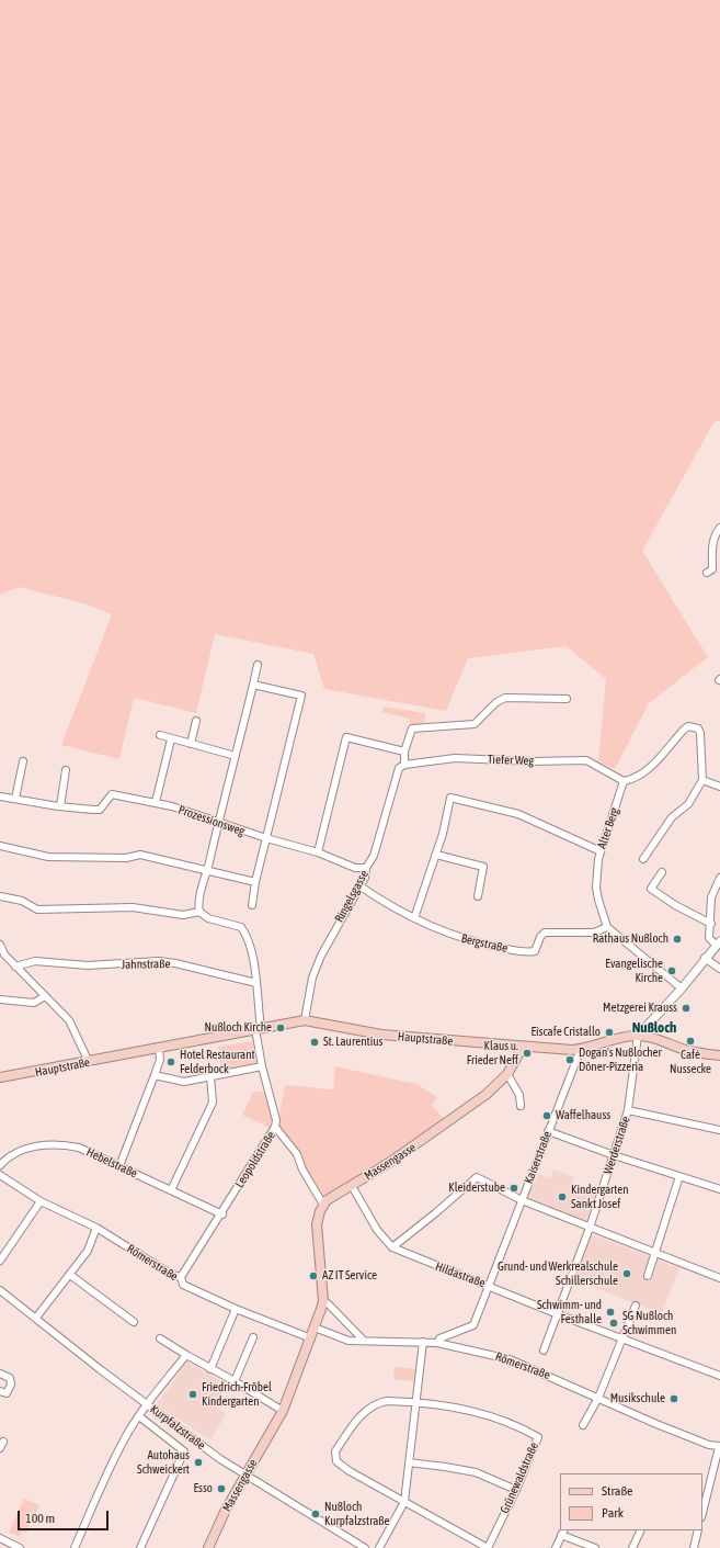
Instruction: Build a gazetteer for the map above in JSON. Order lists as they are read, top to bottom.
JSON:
{
  "streets": {
    "main road": ["Hauptstraße", "Massengasse"],
    "street": [
      "Tiefer Weg",
      "Prozessionsweg",
      "Alter Berg",
      "Ringelsgasse",
      "Bergstraße",
      "Jahnstraße",
      "Werderstraße",
      "Kaiserstraße",
      "Leopoldstraße",
      "Hebelstraße",
      "Römerstraße",
      "Hildastraße",
      "Kurpfalzstraße",
      "Grünewaldstraße"
    ]
  },
  "crossings": [
    ["Tiefer Weg", "Alter Berg"],
    ["Tiefer Weg", "Ringelsgasse"],
    ["Prozessionsweg", "Ringelsgasse"],
    ["Alter Berg", "Bergstraße"],
    ["Ringelsgasse", "Bergstraße"],
    ["Ringelsgasse", "Hauptstraße"],
    ["Hauptstraße", "Werderstraße"],
    ["Hauptstraße", "Kaiserstraße"],
    ["Hauptstraße", "Leopoldstraße"],
    ["Hauptstraße", "Massengasse"],
    ["Werderstraße", "Hildastraße"],
    ["Kaiserstraße", "Römerstraße"],
    ["Kaiserstraße", "Hildastraße"],
    ["Leopoldstraße", "Hebelstraße"],
    ["Leopoldstraße", "Römerstraße"],
    ["Massengasse", "Römerstraße"],
    ["Massengasse", "Hildastraße"],
    ["Massengasse", "Kurpfalzstraße"]
  ],
  "districts": ["Nußloch"],
  "places": [
    "Rathaus Nußloch",
    "Evangelische Kirche",
    "Metzgerei Krauss",
    "Nußloch Kirche",
    "Eiscafe Cristallo",
    "Café Nussecke",
    "St. Laurentius",
    "Klaus u. Frieder Neff",
    "Dogan's Nußlocher Döner-Pizzeria",
    "Hotel Restaurant Felderbock",
    "Waffelhauss",
    "Kleiderstube",
    "Kindergarten Sankt Josef",
    "Grund- und Werkrealschule Schillerschule",
    "AZ IT Service",
    "Schwimm- und Festhalle",
    "SG Nußloch Schwimmen",
    "Friedrich-Fröbel Kindergarten",
    "Musikschule",
    "Autohaus Schweickert",
    "Esso",
    "Nußloch Kurpfalzstraße"
  ],
  "legend": ["Straße", "Park"],
  "scale_bar": "100 m"
}
